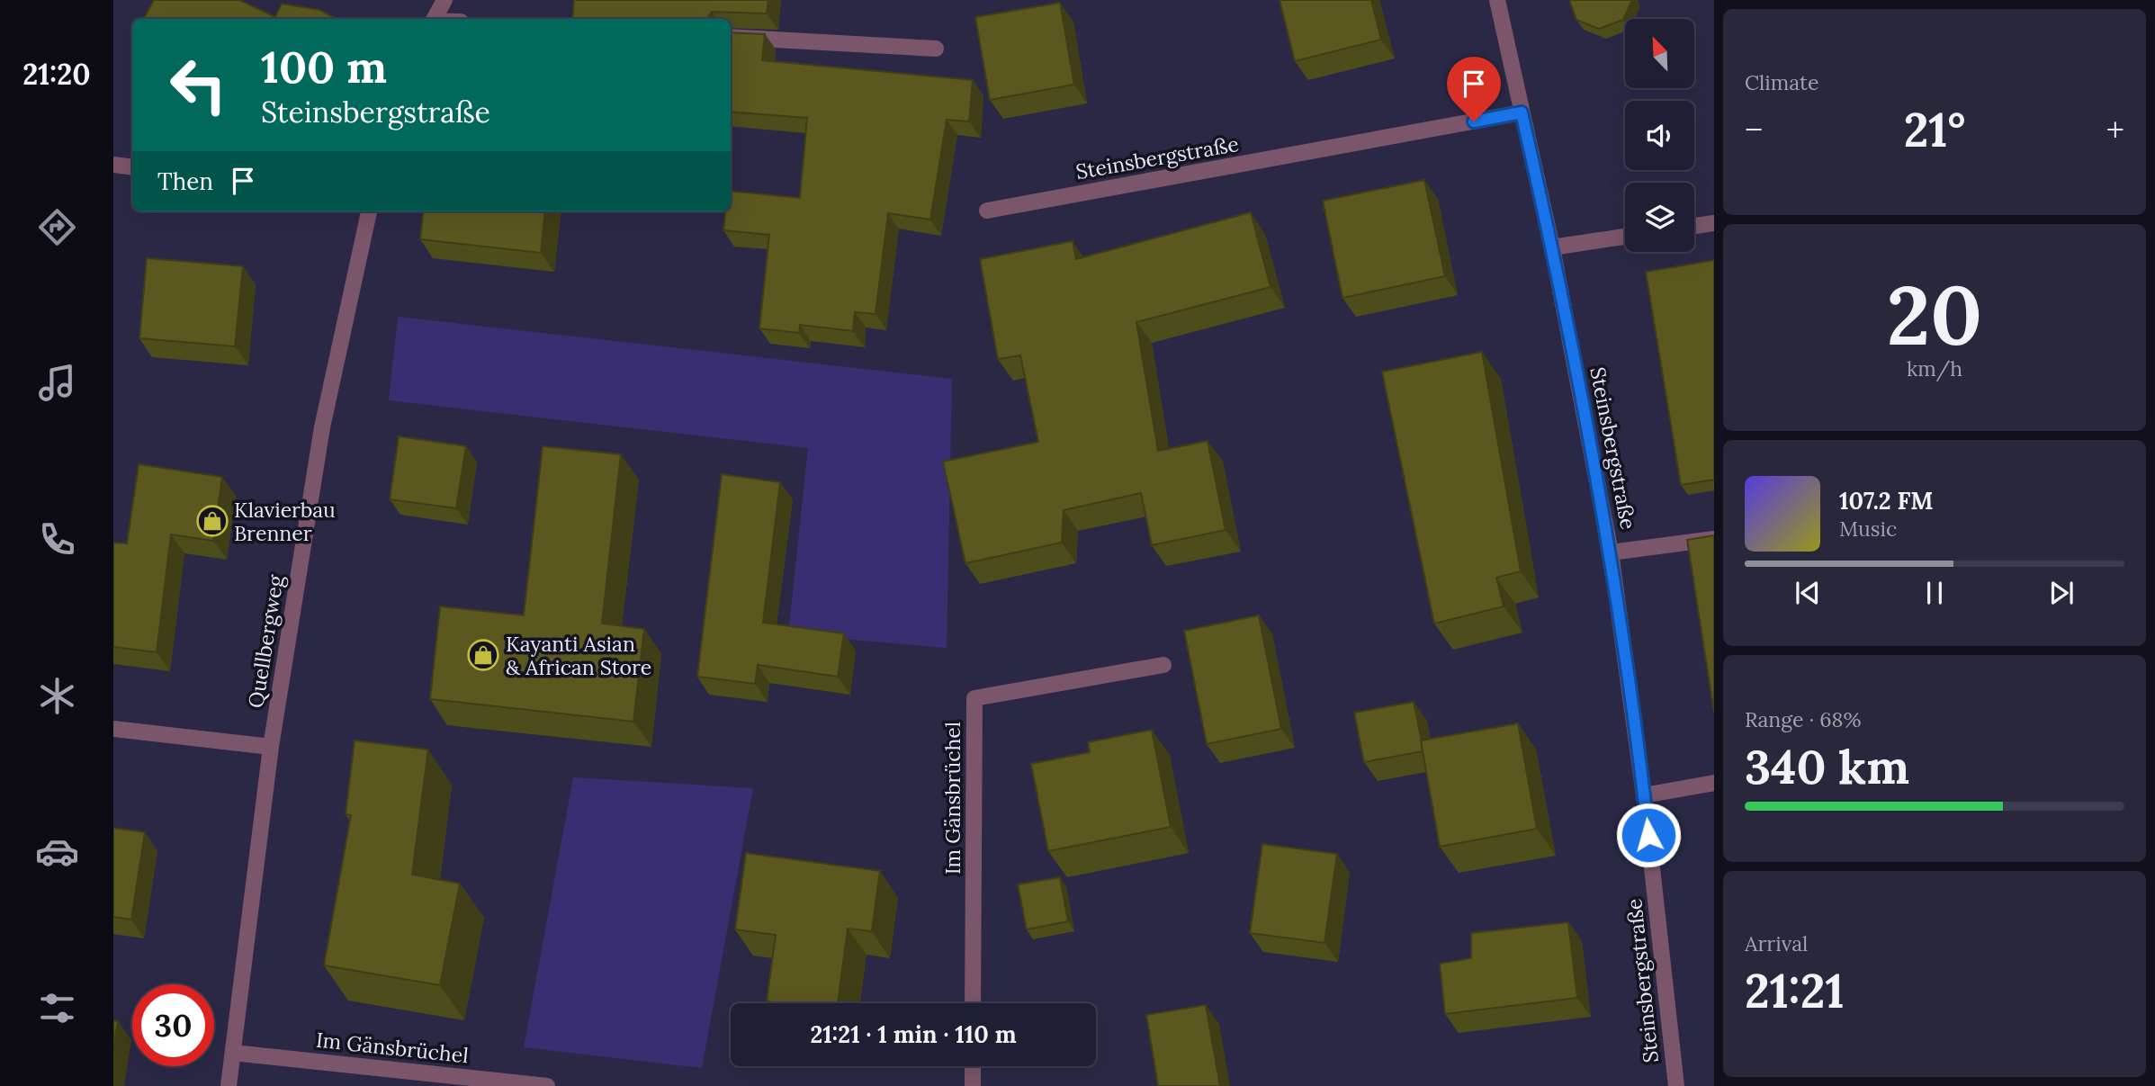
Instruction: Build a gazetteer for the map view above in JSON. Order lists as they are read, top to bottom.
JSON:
{
  "streets": {
    "street": ["Steinsbergstraße", "Quellbergweg", "Im Gänsbrüchel"]
  },
  "crossings": [
    ["Quellbergweg", "Im Gänsbrüchel"]
  ],
  "places": {
    "shop": ["Klavierbau Brenner", "Kayanti Asian & African Store"]
  },
  "north": "top left",
  "page": {
    "tabs": "21:20",
    "tile": [
      "Climate",
      ["20", "km/h"],
      ["Range · 68%", "340 km"],
      ["Arrival", "21:21"]
    ],
    "turn": ["100 m", "Steinsbergstraße"],
    "heat": ["−", "21°", "+"],
    "then": "Then",
    "song": ["107.2 FM", "Music"],
    "limit": "30",
    "trip": "21:21 · 1 min · 110 m"
  }
}
